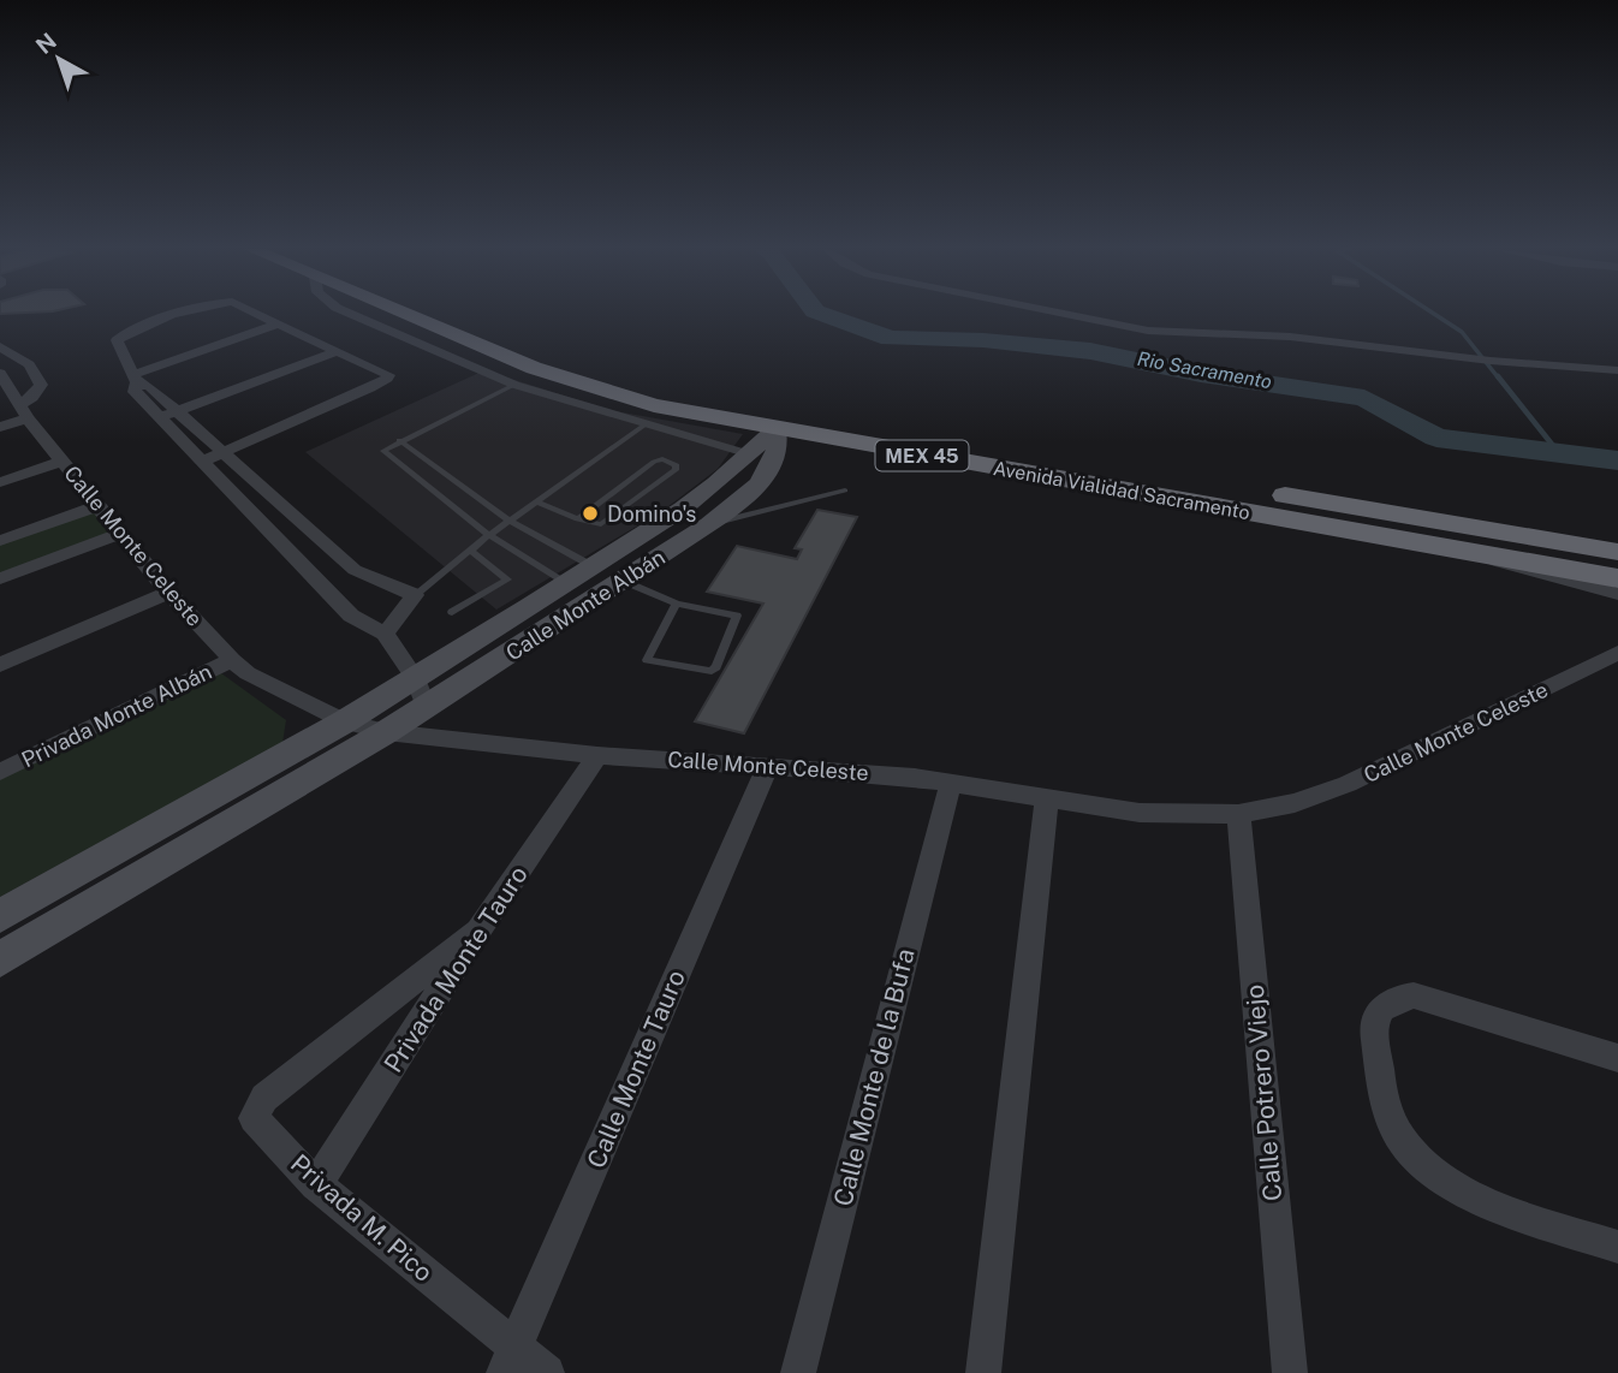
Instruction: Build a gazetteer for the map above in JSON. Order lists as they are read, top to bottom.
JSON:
{
  "streets": {
    "highway": ["MEX 45", "Avenida Vialidad Sacramento"],
    "main road": ["Calle Monte Albán"],
    "street": [
      "Calle Monte Celeste",
      "Privada Monte Albán",
      "Privada Monte Tauro",
      "Calle Monte Tauro",
      "Calle Monte de la Bufa",
      "Calle Potrero Viejo",
      "Privada M. Pico"
    ]
  },
  "crossings": [
    ["Avenida Vialidad Sacramento", "Calle Monte Albán"],
    ["Calle Monte Celeste", "Calle Monte Albán"],
    ["Calle Monte Celeste", "Privada Monte Albán"],
    ["Calle Monte Celeste", "Privada Monte Tauro"],
    ["Calle Monte Celeste", "Calle Monte Tauro"],
    ["Calle Monte Celeste", "Calle Monte de la Bufa"],
    ["Calle Monte Celeste", "Calle Potrero Viejo"],
    ["Privada Monte Tauro", "Privada M. Pico"],
    ["Calle Monte Tauro", "Privada M. Pico"]
  ],
  "water": ["Rio Sacramento"],
  "places": ["Domino's"],
  "north": "top left"
}
